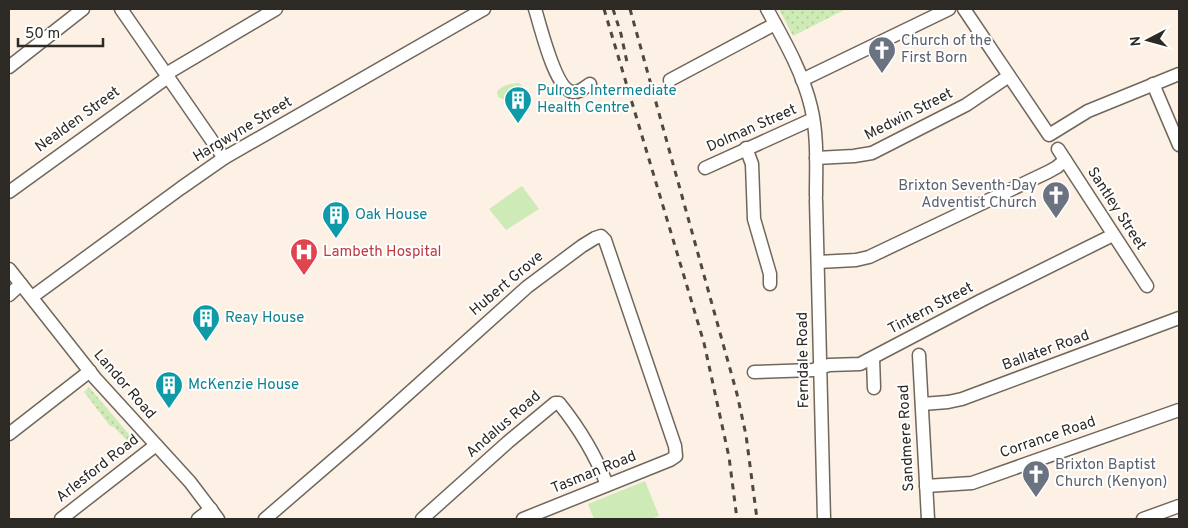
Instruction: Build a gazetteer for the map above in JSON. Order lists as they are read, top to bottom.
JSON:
{
  "streets": {
    "street": [
      "Medwin Street",
      "Nealden Street",
      "Dolman Street",
      "Hargwyne Street",
      "Santley Street",
      "Hubert Grove",
      "Tintern Street",
      "Ballater Road",
      "Ferndale Road",
      "Landor Road",
      "Andalus Road",
      "Sandmere Road",
      "Corrance Road",
      "Arlesford Road",
      "Tasman Road"
    ]
  },
  "crossings": [
    ["Medwin Street", "Ferndale Road"],
    ["Dolman Street", "Ferndale Road"],
    ["Hargwyne Street", "Landor Road"],
    ["Santley Street", "Tintern Street"],
    ["Hubert Grove", "Tasman Road"],
    ["Tintern Street", "Ferndale Road"],
    ["Ballater Road", "Sandmere Road"],
    ["Landor Road", "Arlesford Road"],
    ["Andalus Road", "Tasman Road"],
    ["Sandmere Road", "Corrance Road"]
  ],
  "places": {
    "church": ["Church of the First Born", "Brixton Seventh-Day Adventist Church", "Brixton Baptist Church (Kenyon)"],
    "building": [
      "Pulross Intermediate Health Centre",
      "Oak House",
      "Reay House",
      "McKenzie House"
    ],
    "hospital": ["Lambeth Hospital"]
  },
  "scale_bar": "50 m",
  "north": "left"
}
